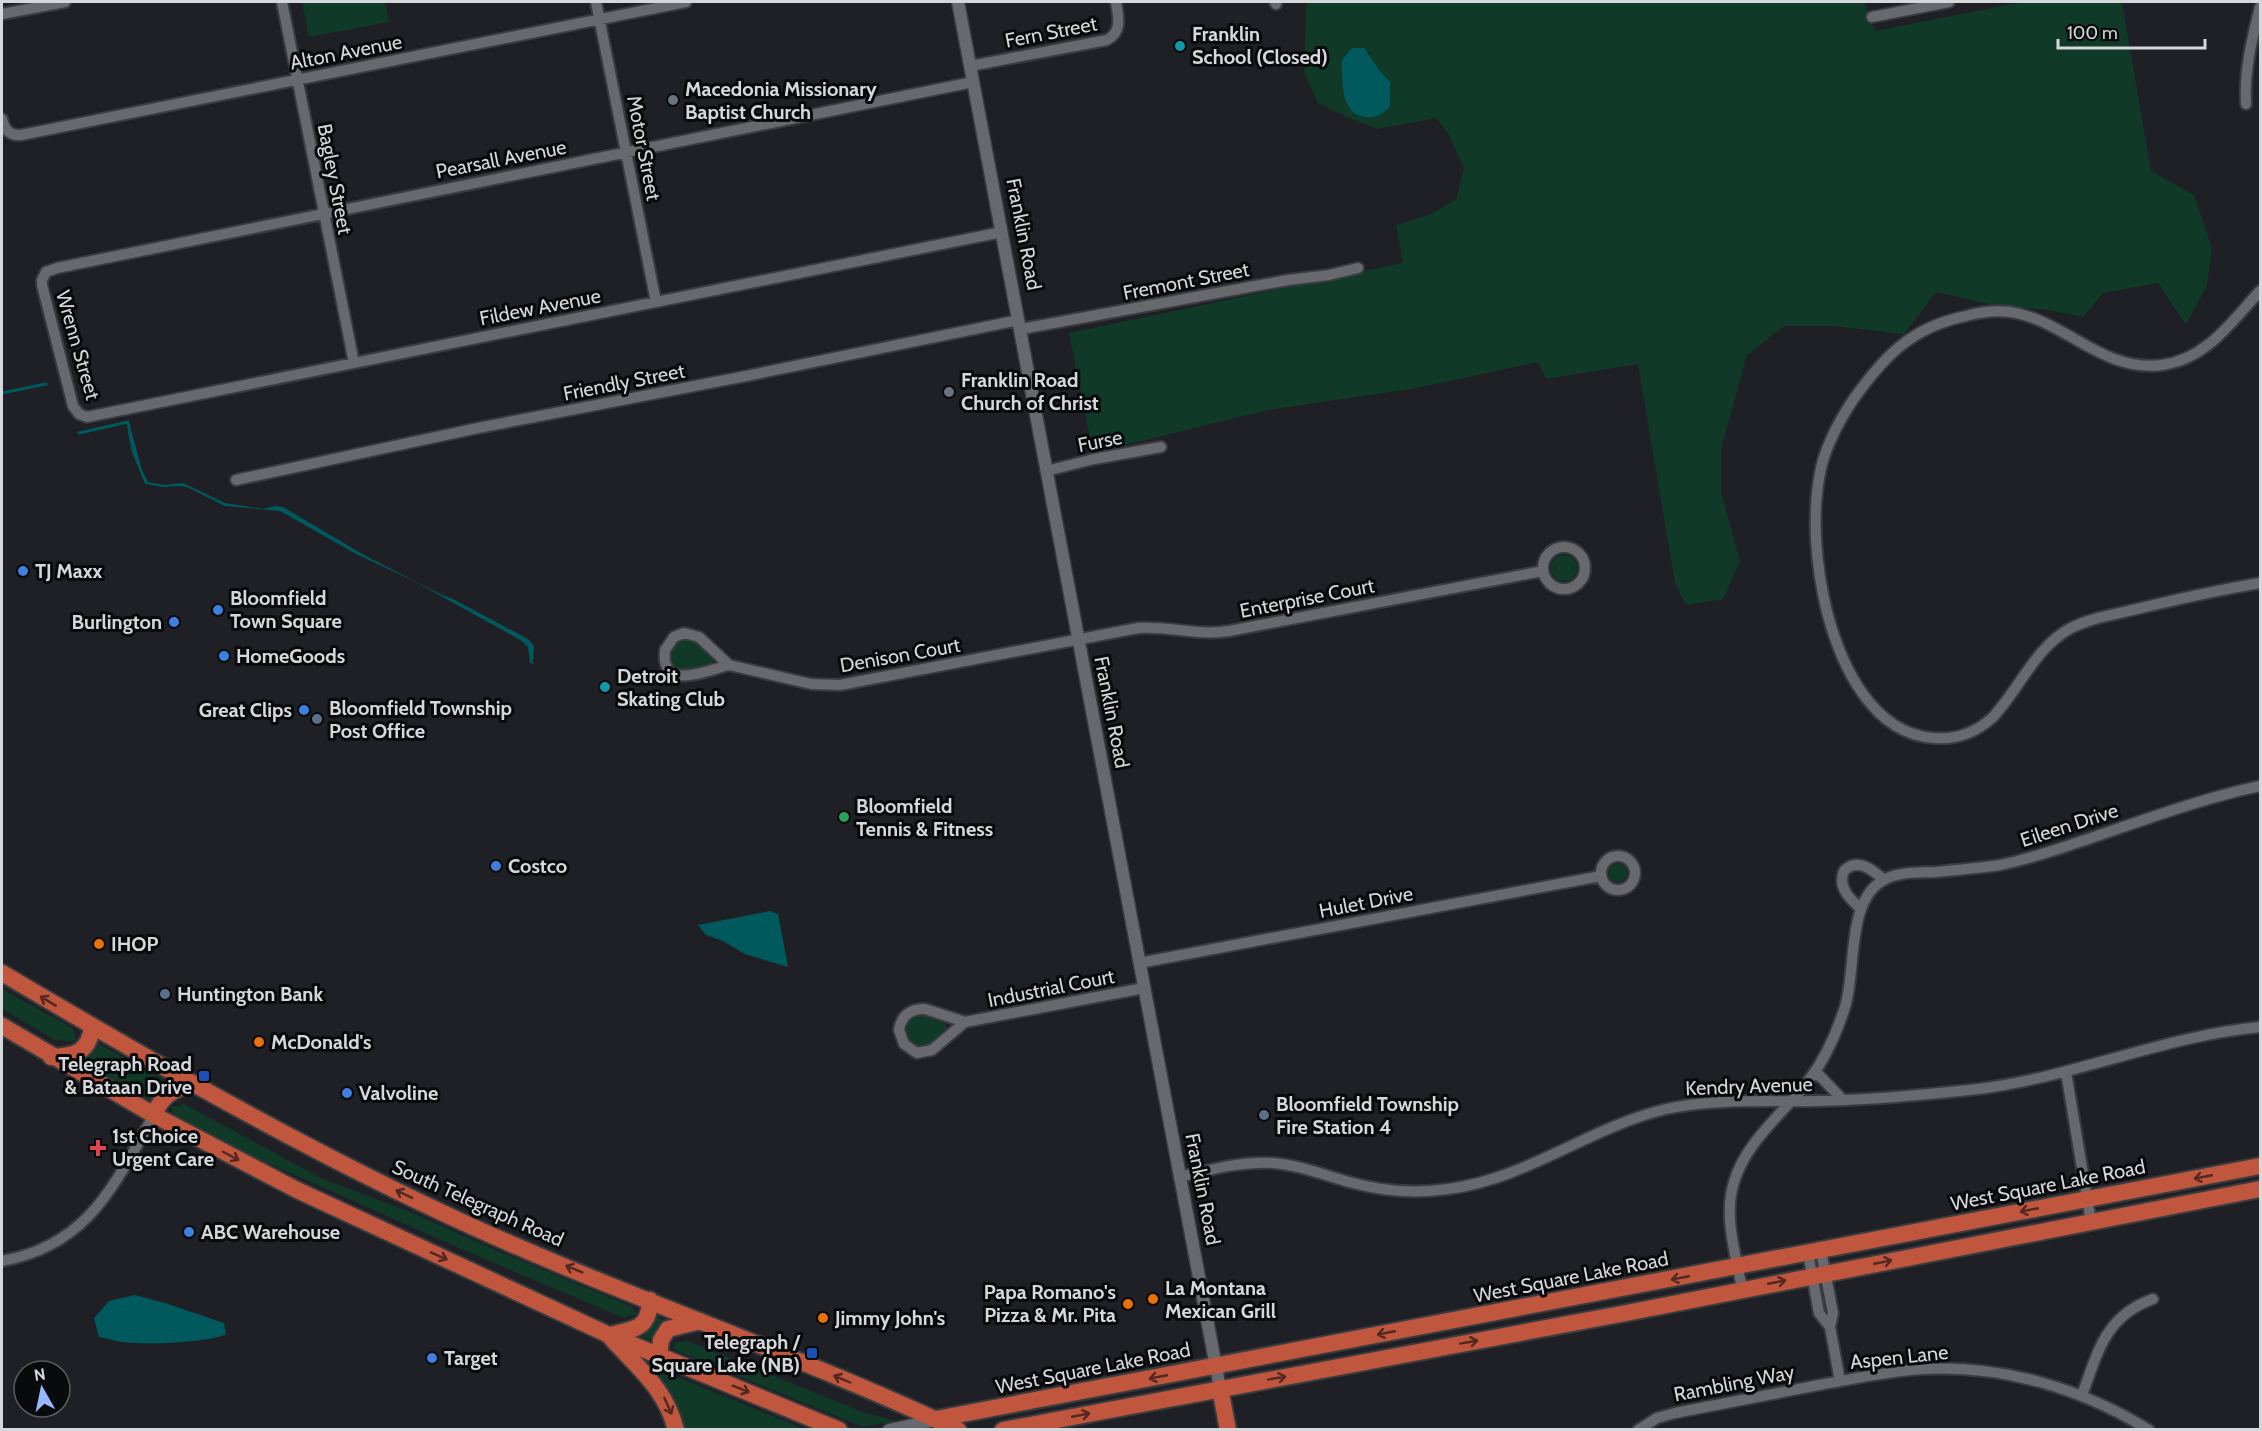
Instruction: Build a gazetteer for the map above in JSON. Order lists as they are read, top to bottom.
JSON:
{
  "streets": {
    "highway": ["Franklin Road", "West Square Lake Road", "South Telegraph Road"],
    "street": [
      "Fern Street",
      "Alton Avenue",
      "Motor Street",
      "Pearsall Avenue",
      "Bagley Street",
      "Fremont Street",
      "Fildew Avenue",
      "Wrenn Street",
      "Friendly Street",
      "Furse",
      "Enterprise Court",
      "Denison Court",
      "Eileen Drive",
      "Hulet Drive",
      "Industrial Court",
      "Kendry Avenue",
      "Aspen Lane",
      "Rambling Way"
    ]
  },
  "crossings": [
    ["Fern Street", "Franklin Road"],
    ["Alton Avenue", "Motor Street"],
    ["Alton Avenue", "Bagley Street"],
    ["Motor Street", "Pearsall Avenue"],
    ["Motor Street", "Fildew Avenue"],
    ["Pearsall Avenue", "Bagley Street"],
    ["Pearsall Avenue", "Franklin Road"],
    ["Pearsall Avenue", "Wrenn Street"],
    ["Bagley Street", "Fildew Avenue"],
    ["Franklin Road", "Fremont Street"],
    ["Franklin Road", "Fildew Avenue"],
    ["Franklin Road", "Friendly Street"],
    ["Franklin Road", "Furse"],
    ["Franklin Road", "Enterprise Court"],
    ["Franklin Road", "Denison Court"],
    ["Franklin Road", "Hulet Drive"],
    ["Franklin Road", "Industrial Court"],
    ["Franklin Road", "Kendry Avenue"],
    ["Franklin Road", "West Square Lake Road"],
    ["Fremont Street", "Friendly Street"],
    ["Fildew Avenue", "Wrenn Street"],
    ["Enterprise Court", "Denison Court"],
    ["West Square Lake Road", "South Telegraph Road"],
    ["West Square Lake Road", "Aspen Lane"],
    ["Aspen Lane", "Rambling Way"]
  ],
  "places": {
    "other": [
      "Franklin School (Closed)",
      "Macedonia Missionary Baptist Church",
      "Franklin Road Church of Christ",
      "TJ Maxx",
      "Bloomfield Town Square",
      "Burlington",
      "HomeGoods",
      "Detroit Skating Club",
      "Great Clips",
      "Bloomfield Township Post Office",
      "Bloomfield Tennis & Fitness",
      "Costco",
      "IHOP",
      "Huntington Bank",
      "McDonald's",
      "Valvoline",
      "Bloomfield Township Fire Station 4",
      "ABC Warehouse",
      "La Montana Mexican Grill",
      "Papa Romano's Pizza & Mr. Pita",
      "Jimmy John's",
      "Target"
    ],
    "transit": ["Telegraph Road & Bataan Drive", "Telegraph / Square Lake (NB)"],
    "health": ["1st Choice Urgent Care"]
  },
  "scale_bar": "100 m",
  "north": "top"
}
